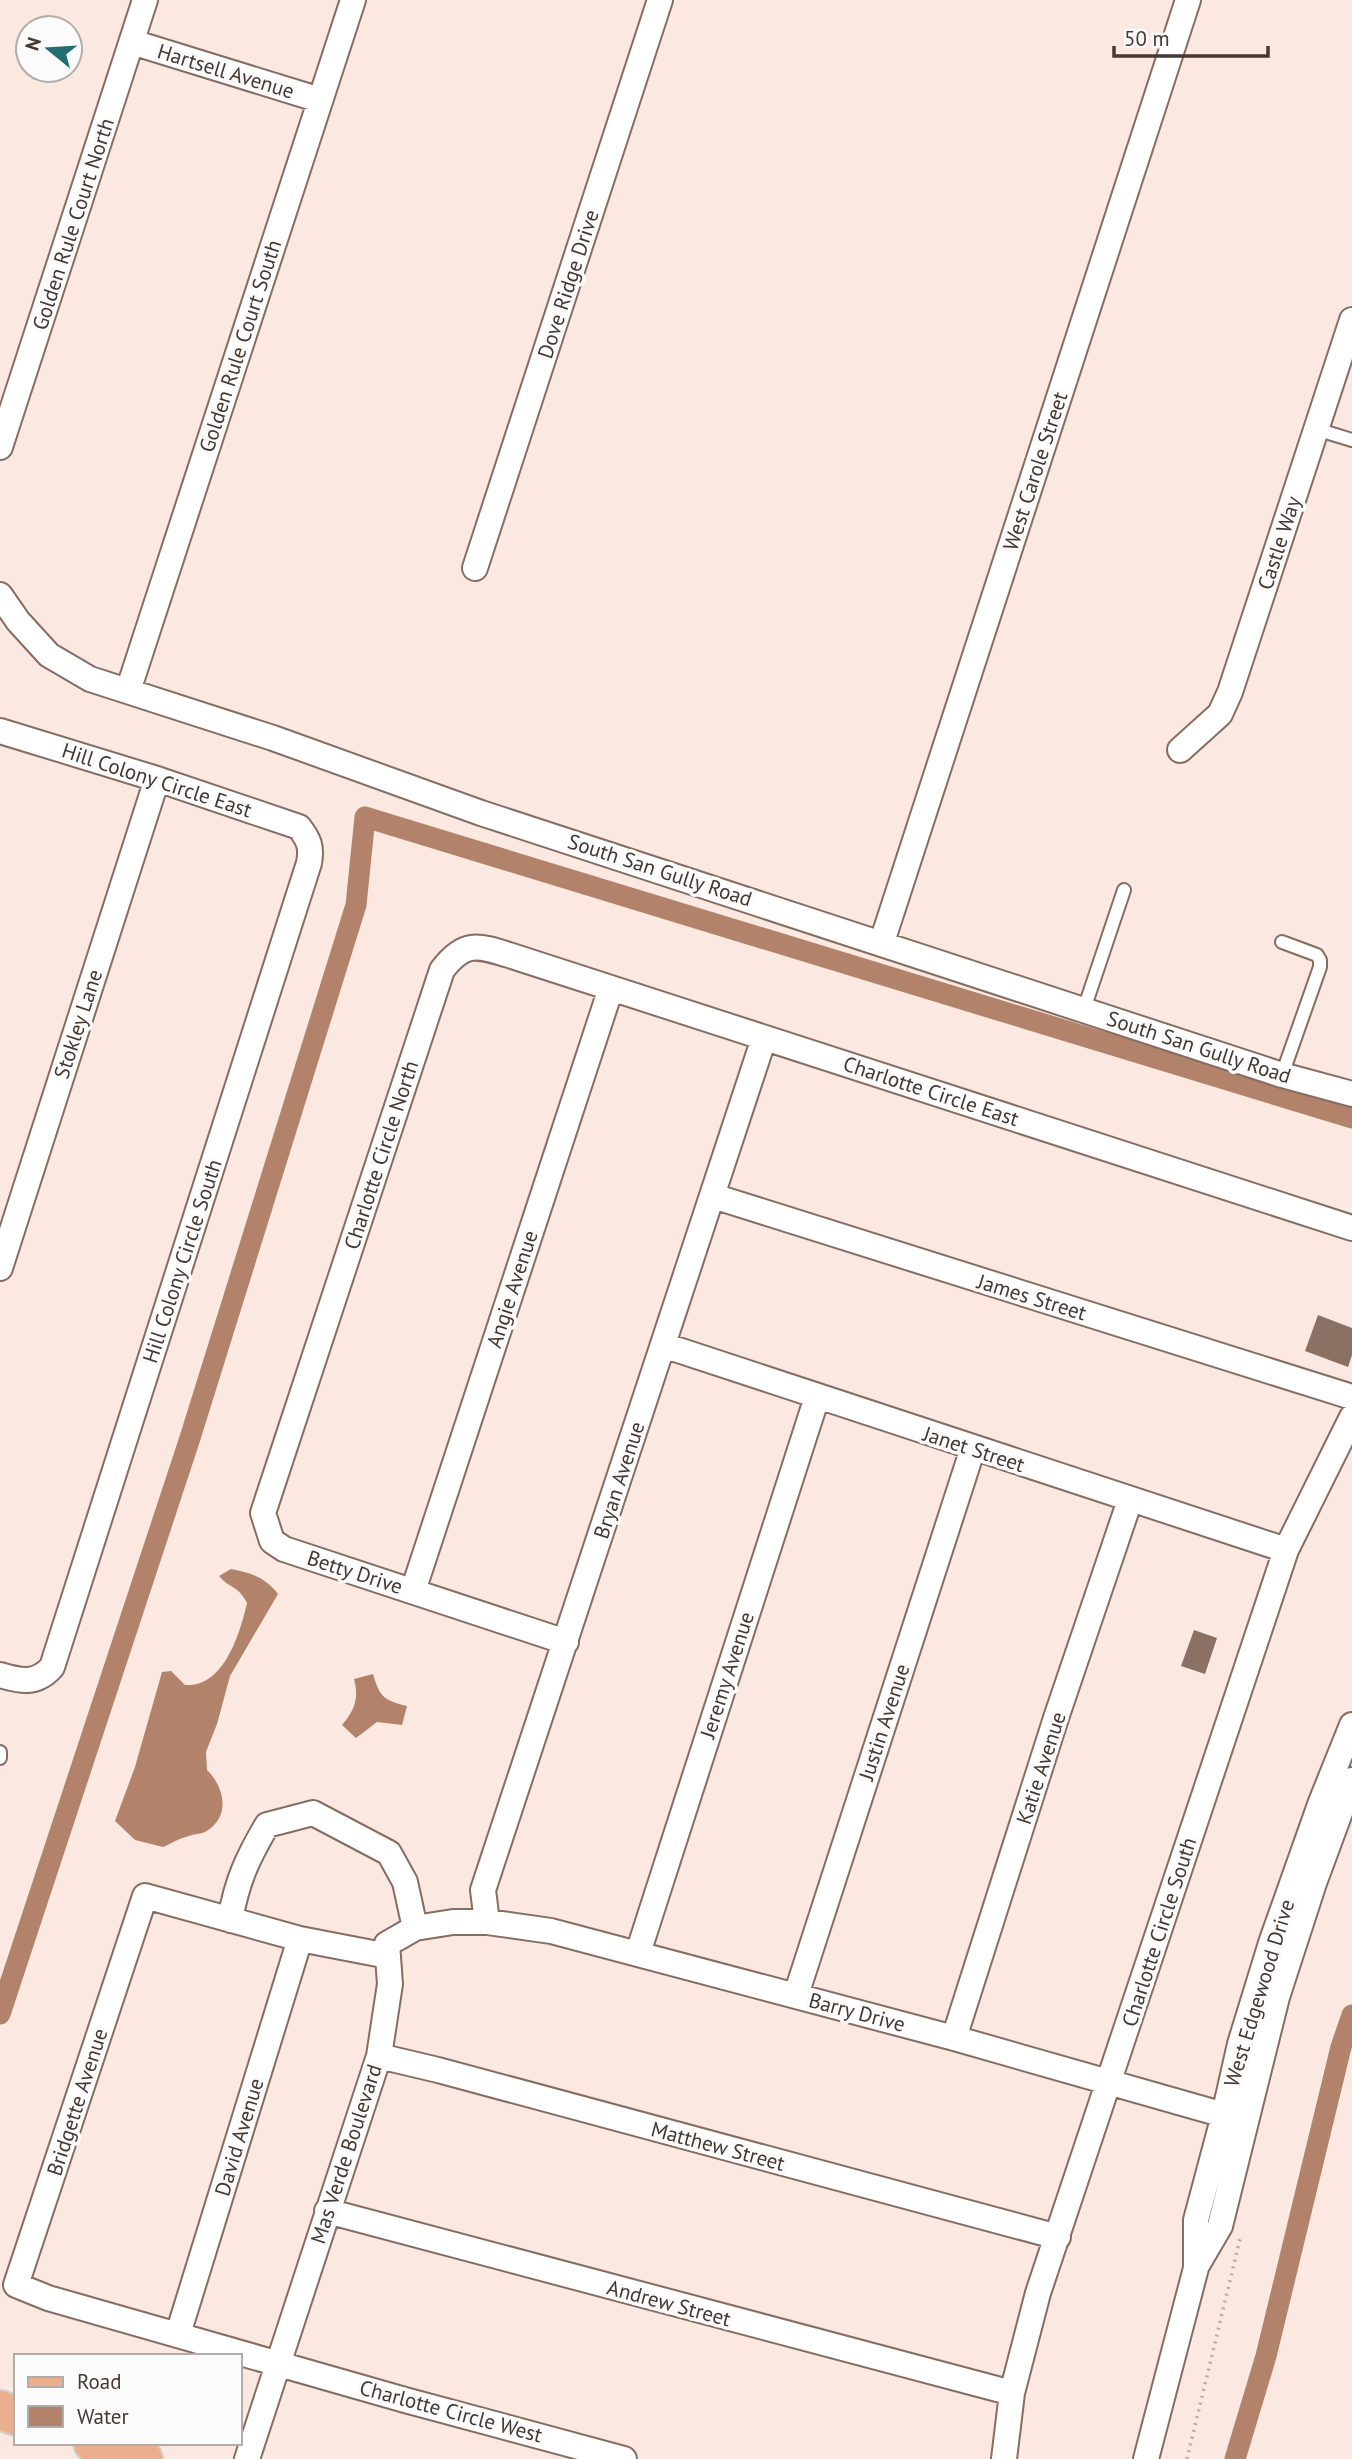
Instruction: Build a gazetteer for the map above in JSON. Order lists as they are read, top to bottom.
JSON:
{
  "streets": {
    "street": [
      "Hartsell Avenue",
      "Golden Rule Court North",
      "Dove Ridge Drive",
      "Golden Rule Court South",
      "West Carole Street",
      "Castle Way",
      "Hill Colony Circle East",
      "South San Gully Road",
      "Stokley Lane",
      "Charlotte Circle East",
      "Charlotte Circle North",
      "Hill Colony Circle South",
      "Angie Avenue",
      "James Street",
      "Janet Street",
      "Bryan Avenue",
      "Betty Drive",
      "Jeremy Avenue",
      "Justin Avenue",
      "Katie Avenue",
      "Charlotte Circle South",
      "West Edgewood Drive",
      "Barry Drive",
      "Bridgette Avenue",
      "David Avenue",
      "Matthew Street",
      "Mas Verde Boulevard",
      "Andrew Street",
      "Charlotte Circle West"
    ]
  },
  "crossings": [
    ["Hartsell Avenue", "Golden Rule Court North"],
    ["Hartsell Avenue", "Golden Rule Court South"],
    ["Golden Rule Court South", "South San Gully Road"],
    ["West Carole Street", "South San Gully Road"],
    ["Hill Colony Circle East", "Stokley Lane"],
    ["Hill Colony Circle East", "Hill Colony Circle South"],
    ["Charlotte Circle East", "Charlotte Circle North"],
    ["Charlotte Circle East", "Angie Avenue"],
    ["Charlotte Circle East", "Bryan Avenue"],
    ["Charlotte Circle North", "Betty Drive"],
    ["Angie Avenue", "Betty Drive"],
    ["James Street", "Bryan Avenue"],
    ["Janet Street", "Bryan Avenue"],
    ["Janet Street", "Jeremy Avenue"],
    ["Janet Street", "Justin Avenue"],
    ["Janet Street", "Katie Avenue"],
    ["Janet Street", "Charlotte Circle South"],
    ["Bryan Avenue", "Betty Drive"],
    ["Bryan Avenue", "Barry Drive"],
    ["Jeremy Avenue", "Barry Drive"],
    ["Justin Avenue", "Barry Drive"],
    ["Katie Avenue", "Barry Drive"],
    ["Charlotte Circle South", "Barry Drive"],
    ["Charlotte Circle South", "Matthew Street"],
    ["Charlotte Circle South", "Andrew Street"],
    ["West Edgewood Drive", "Barry Drive"],
    ["Bridgette Avenue", "David Avenue"],
    ["Bridgette Avenue", "Mas Verde Boulevard"],
    ["Bridgette Avenue", "Charlotte Circle West"],
    ["Matthew Street", "Mas Verde Boulevard"],
    ["Mas Verde Boulevard", "Andrew Street"],
    ["Mas Verde Boulevard", "Charlotte Circle West"]
  ],
  "legend": ["Road", "Water"],
  "scale_bar": "50 m",
  "north": "left"
}
